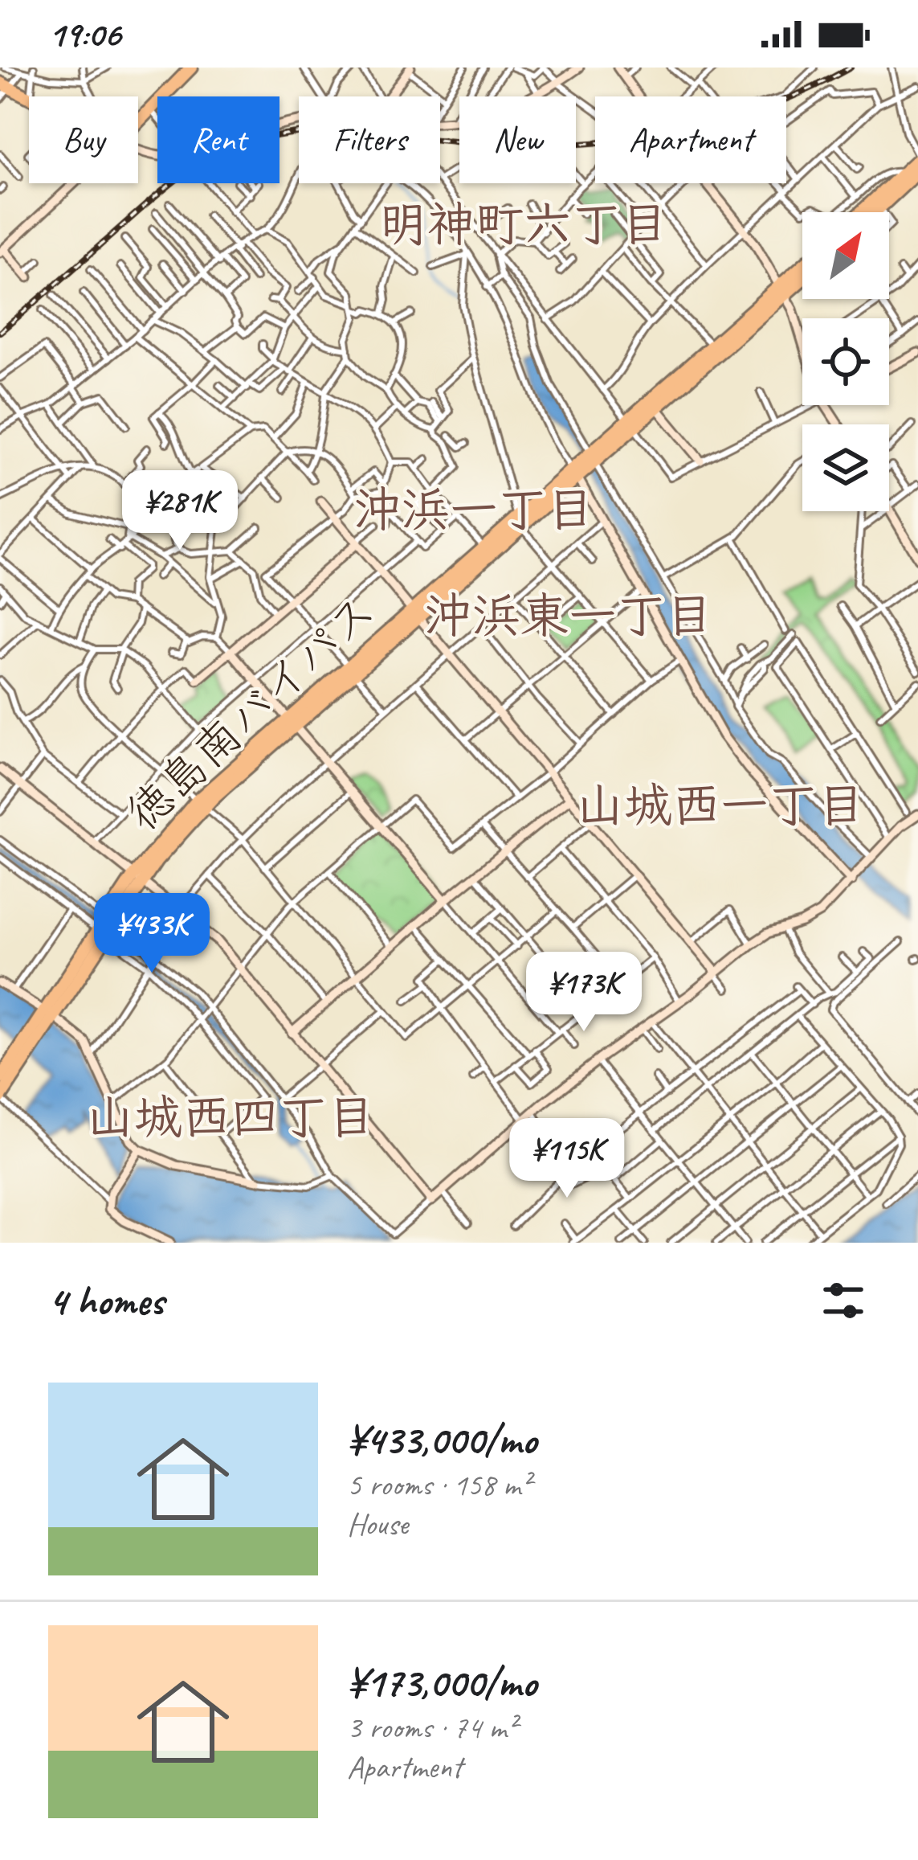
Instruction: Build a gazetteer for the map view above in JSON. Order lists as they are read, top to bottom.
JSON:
{
  "streets": {
    "highway": ["徳島南バイパス"]
  },
  "districts": [
    "明神町六丁目",
    "沖浜一丁目",
    "沖浜東一丁目",
    "山城西一丁目",
    "山城西四丁目"
  ],
  "north": "top right",
  "page": {
    "status": "19:06",
    "chip": [
      "Buy",
      "Rent",
      "Filters",
      "New",
      "Apartment"
    ],
    "price": [
      "¥281K",
      "¥433K",
      "¥173K",
      "¥115K"
    ],
    "heading": "4 homes",
    "list": [
      {
        "name": "¥433,000/mo",
        "note": "5 rooms · 158 m² · House"
      },
      {
        "name": "¥173,000/mo",
        "note": "3 rooms · 74 m² · Apartment"
      }
    ]
  }
}
